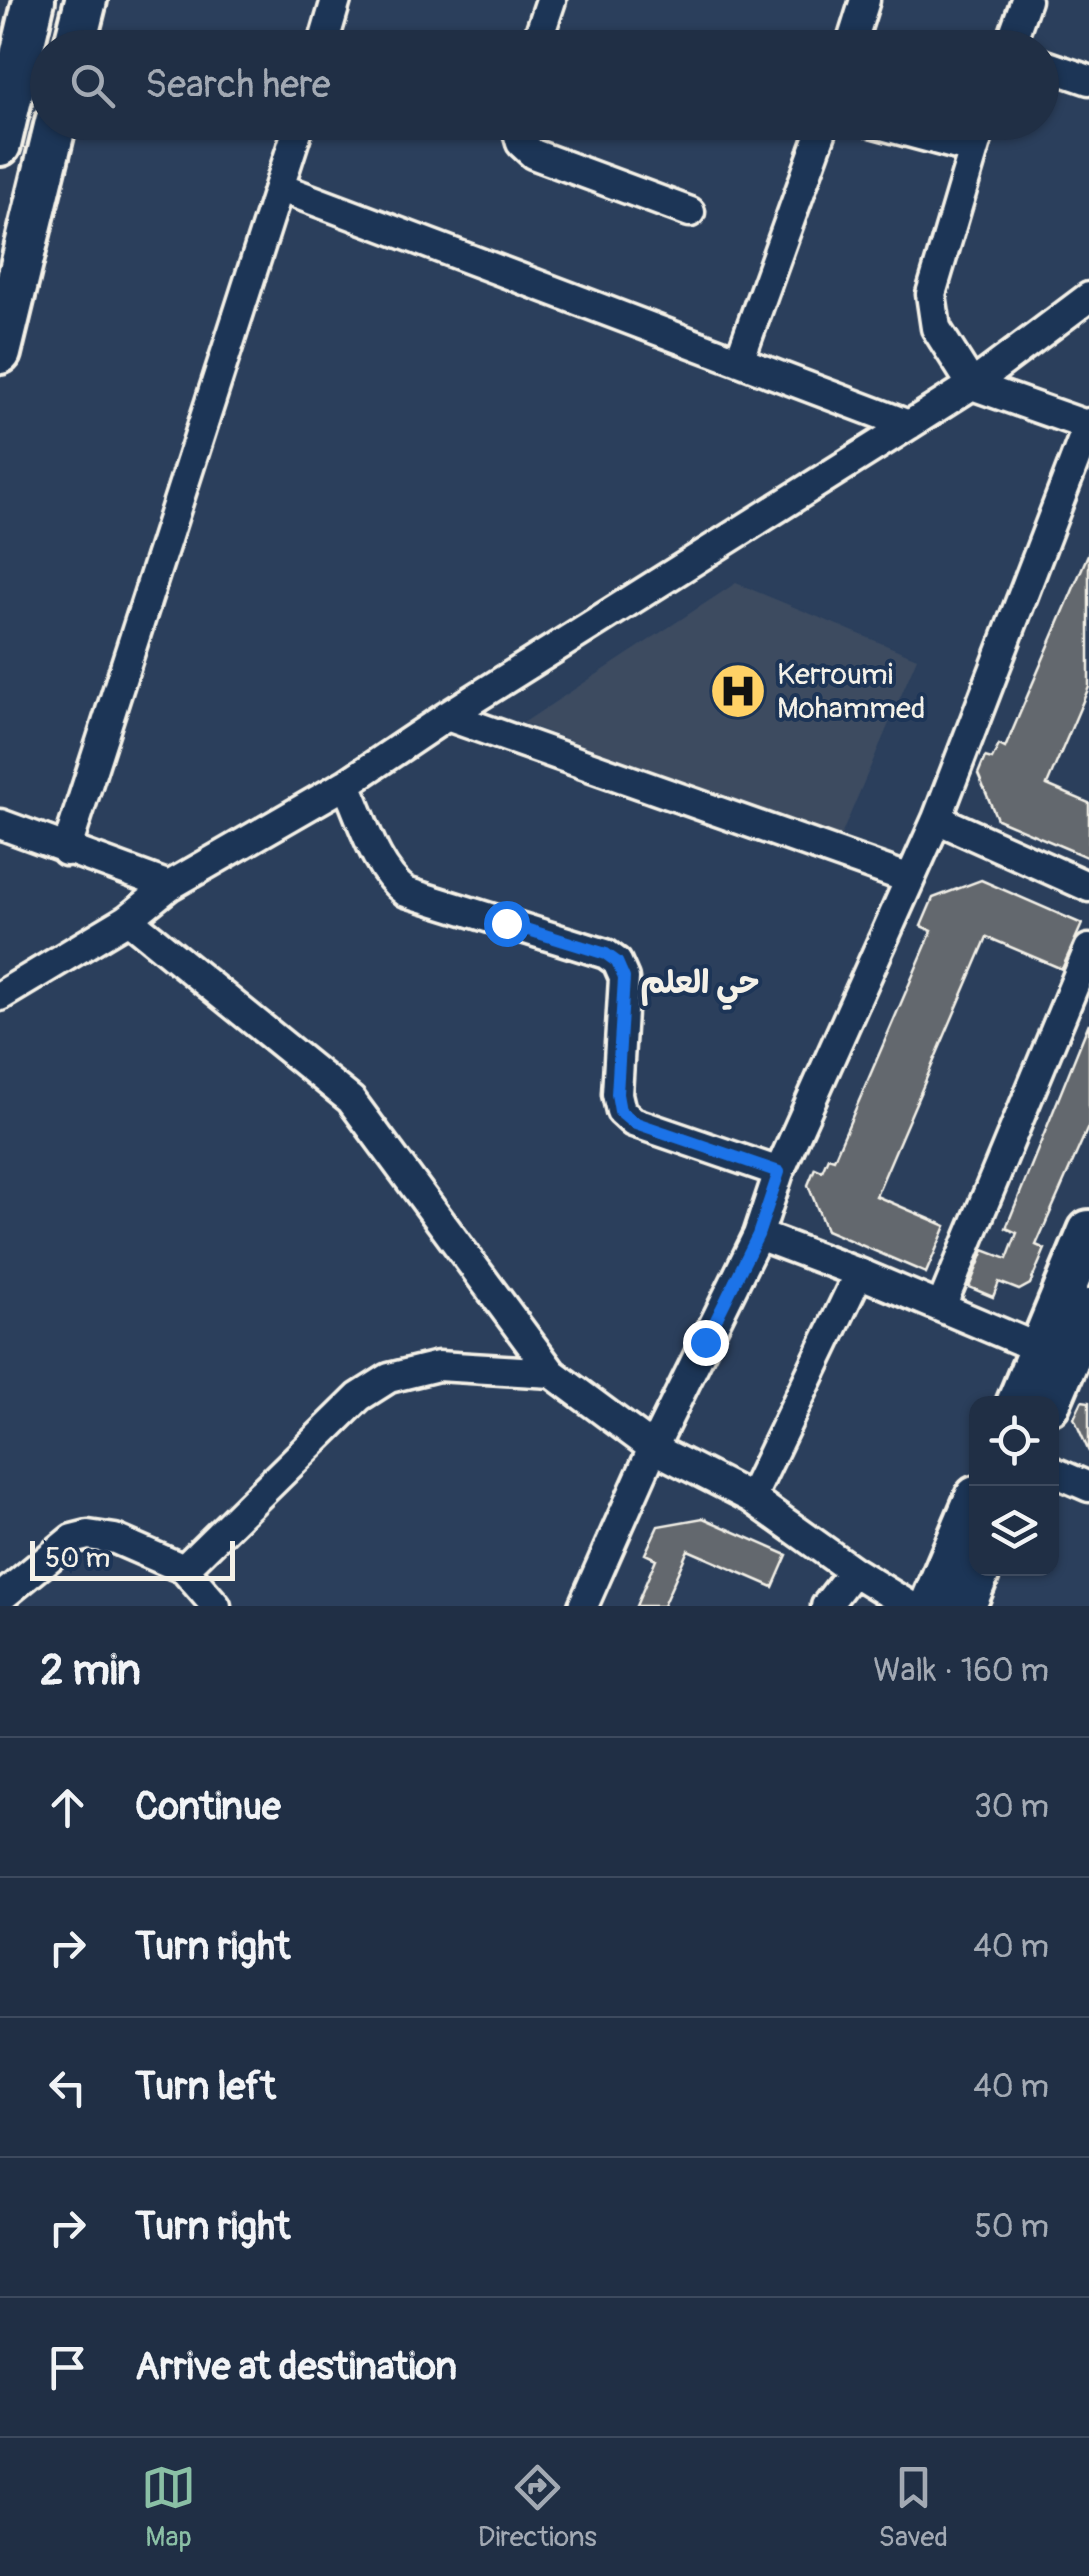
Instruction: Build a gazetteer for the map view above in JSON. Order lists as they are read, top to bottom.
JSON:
{
  "districts": ["حي العلم"],
  "places": {
    "hospital": ["Kerroumi Mohammed"]
  },
  "scale_bar": "50 m",
  "page": {
    "search": "Search here",
    "scale": "50 m",
    "heading": ["2 min", "Walk · 160 m"],
    "list": [
      ["Continue", "30 m"],
      ["Turn right", "40 m"],
      ["Turn left", "40 m"],
      ["Turn right", "50 m"],
      "Arrive at destination"
    ],
    "nav": ["Map", "Directions", "Saved"]
  }
}
